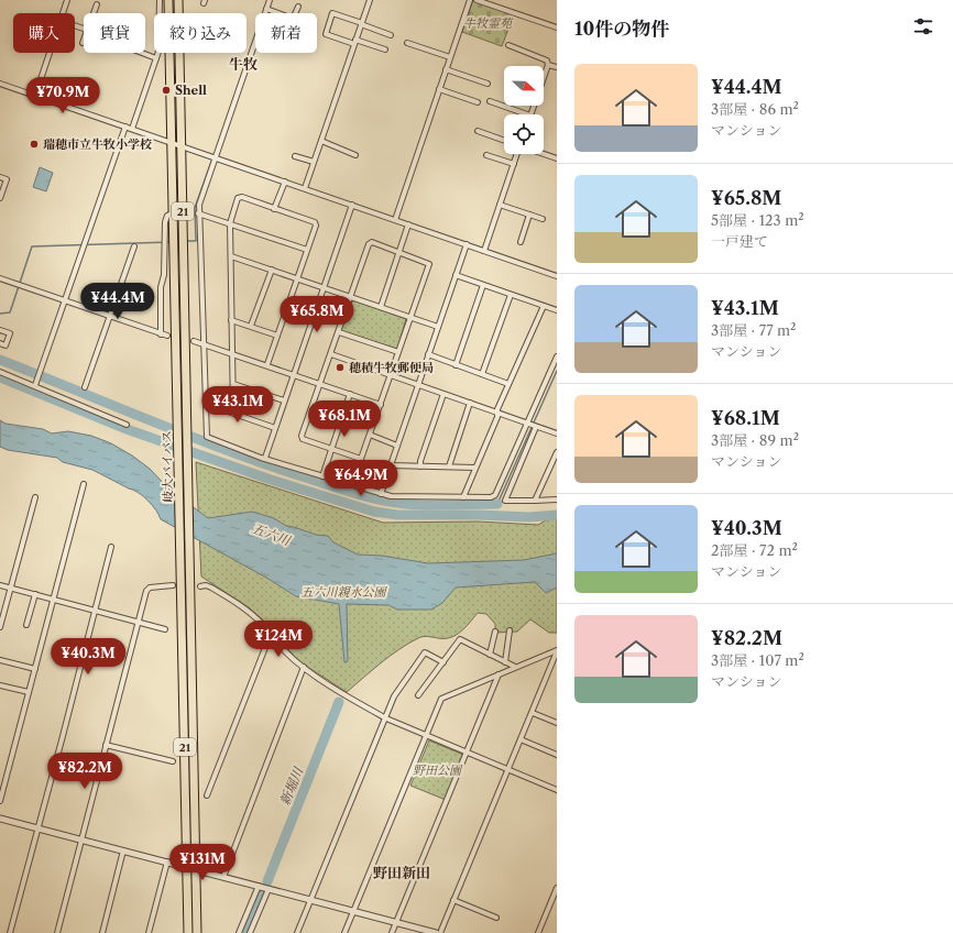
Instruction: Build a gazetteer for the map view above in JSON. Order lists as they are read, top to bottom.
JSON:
{
  "streets": {
    "highway": ["21", "岐大バイパス"]
  },
  "districts": ["牛牧", "野田新田"],
  "water": ["五六川", "新堀川"],
  "parks": ["牛牧霊苑", "五六川親水公園", "野田公園"],
  "places": ["Shell", "瑞穂市立牛牧小学校", "穂積牛牧郵便局"],
  "north": "right",
  "page": {
    "heading": "10件の物件",
    "chip": [
      "購入",
      "賃貸",
      "絞り込み",
      "新着"
    ],
    "list": [
      {
        "name": "¥44.4M",
        "note": "3部屋 · 86 m² · マンション"
      },
      {
        "name": "¥65.8M",
        "note": "5部屋 · 123 m² · 一戸建て"
      },
      {
        "name": "¥43.1M",
        "note": "3部屋 · 77 m² · マンション"
      },
      {
        "name": "¥68.1M",
        "note": "3部屋 · 89 m² · マンション"
      },
      {
        "name": "¥40.3M",
        "note": "2部屋 · 72 m² · マンション"
      },
      {
        "name": "¥82.2M",
        "note": "3部屋 · 107 m² · マンション"
      }
    ],
    "price": [
      "¥70.9M",
      "¥44.4M",
      "¥65.8M",
      "¥43.1M",
      "¥68.1M",
      "¥64.9M",
      "¥124M",
      "¥40.3M",
      "¥82.2M",
      "¥131M"
    ]
  }
}
